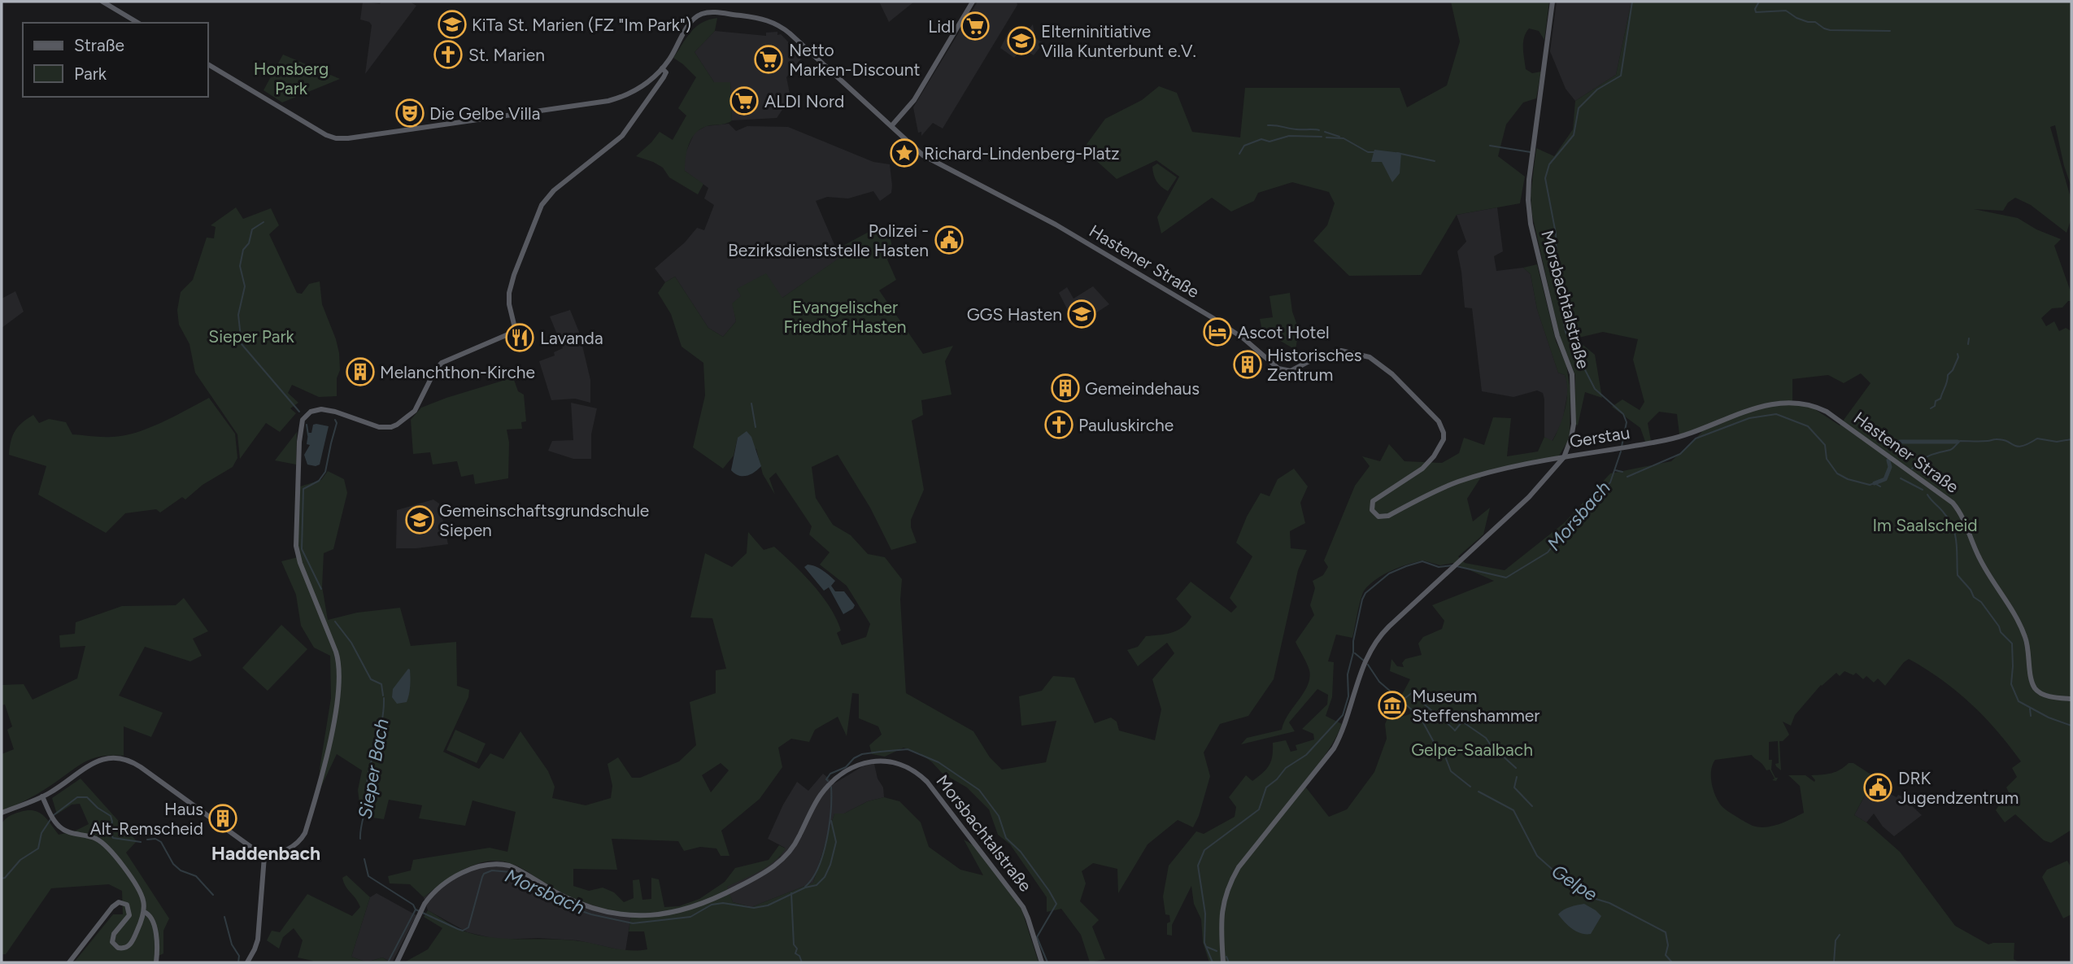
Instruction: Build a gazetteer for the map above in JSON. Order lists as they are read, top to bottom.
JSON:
{
  "streets": {
    "main road": ["Hastener Straße", "Morsbachtalstraße", "Gerstau"]
  },
  "crossings": [
    ["Hastener Straße", "Gerstau"],
    ["Morsbachtalstraße", "Gerstau"]
  ],
  "districts": ["Haddenbach"],
  "water": ["Morsbach", "Sieper Bach", "Gelpe"],
  "parks": [
    "Honsberg Park",
    "Evangelischer Friedhof Hasten",
    "Sieper Park",
    "Im Saalscheid",
    "Gelpe-Saalbach"
  ],
  "places": {
    "school or university": [
      "KiTa St. Marien (FZ \"Im Park\")",
      "Elterninitiative Villa Kunterbunt e.V.",
      "GGS Hasten",
      "Gemeinschaftsgrundschule Siepen"
    ],
    "supermarket": ["Lidl", "Netto Marken-Discount", "ALDI Nord"],
    "church": ["St. Marien", "Pauluskirche"],
    "theatre": ["Die Gelbe Villa"],
    "place": ["Richard-Lindenberg-Platz"],
    "public building": ["Polizei - Bezirksdienststelle Hasten", "DRK Jugendzentrum"],
    "hotel": ["Ascot Hotel"],
    "restaurant": ["Lavanda"],
    "building": [
      "Historisches Zentrum",
      "Melanchthon-Kirche",
      "Gemeindehaus",
      "Haus Alt-Remscheid"
    ],
    "museum": ["Museum Steffenshammer"]
  },
  "legend": ["Straße", "Park"]
}
